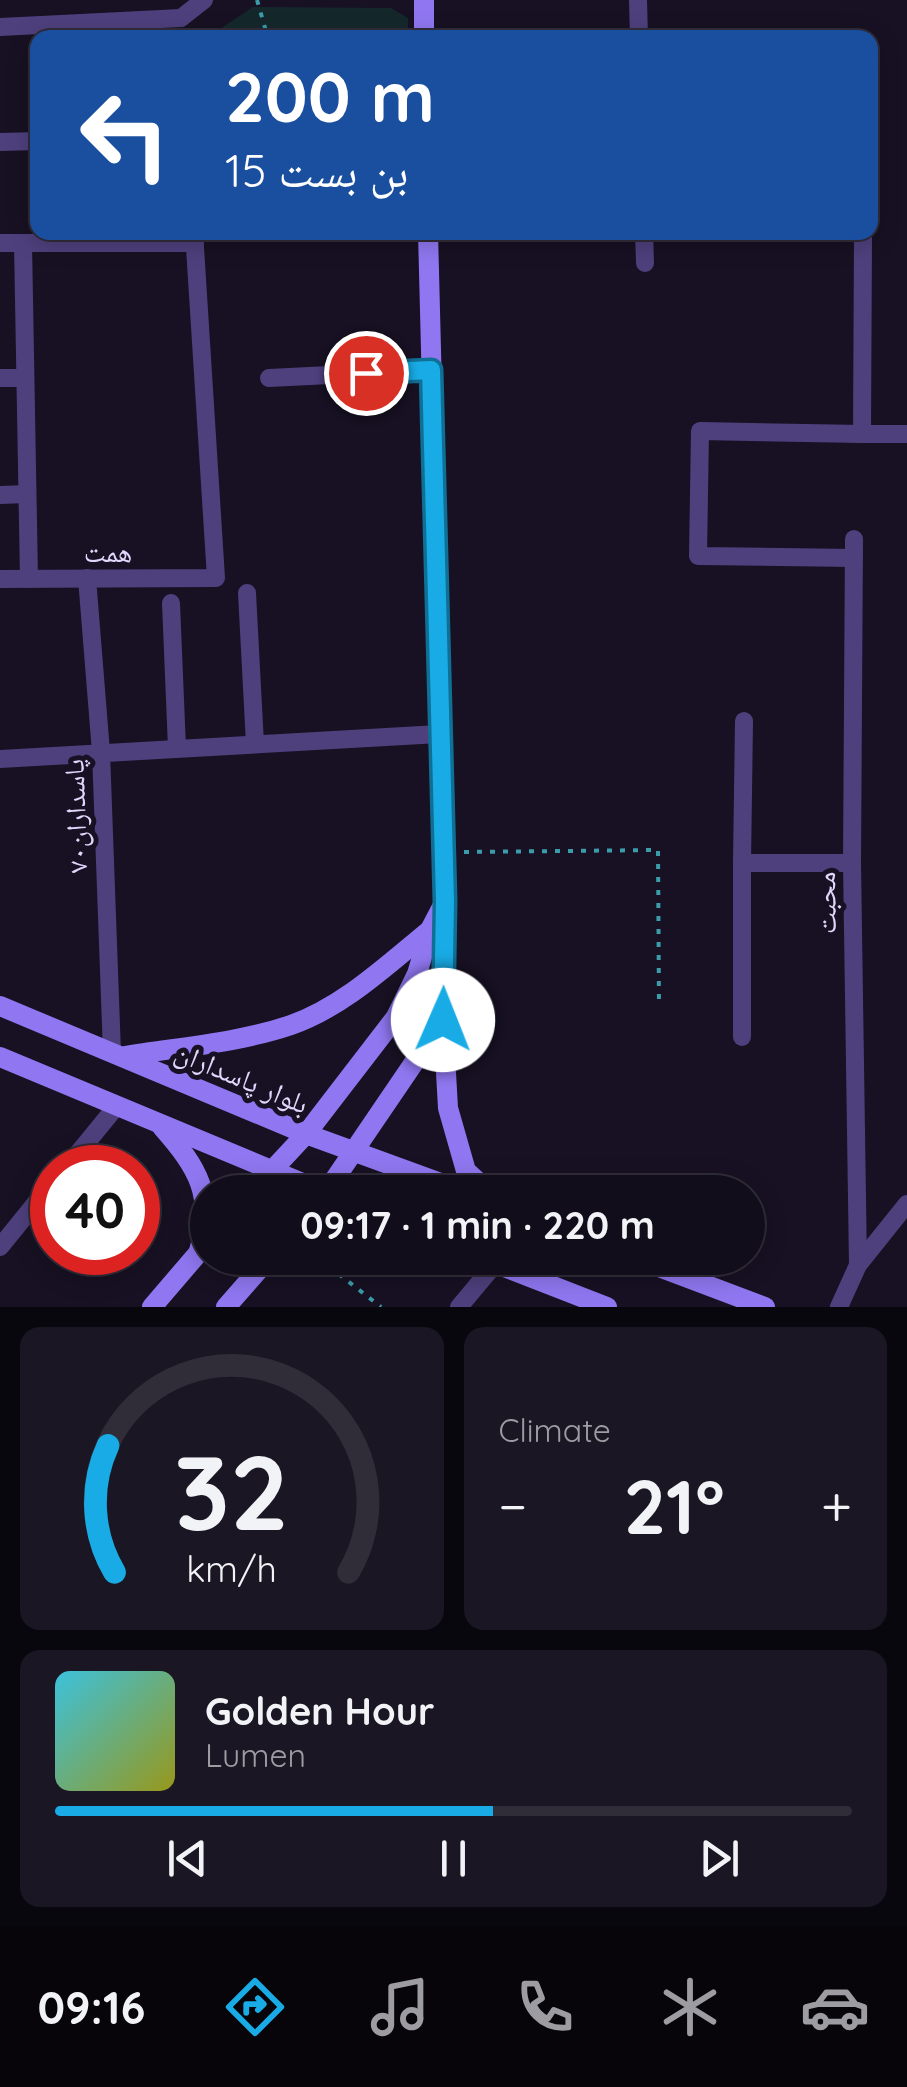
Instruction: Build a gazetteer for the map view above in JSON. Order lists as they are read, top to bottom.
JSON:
{
  "streets": {
    "street": [
      "همت",
      "پاسداران۷۰",
      "محبت",
      "بلوار پاسداران"
    ]
  },
  "crossings": [
    ["همت", "پاسداران۷۰"],
    ["پاسداران۷۰", "بلوار پاسداران"]
  ],
  "page": {
    "turn": ["200 m", "بن بست 15"],
    "limit": "40",
    "trip": "09:17 · 1 min · 220 m",
    "tile": "Climate",
    "heat": ["−", "21°", "+"],
    "song": ["Golden Hour", "Lumen"],
    "tabs": "09:16",
    "gauge": ["32", "km/h"]
  }
}
